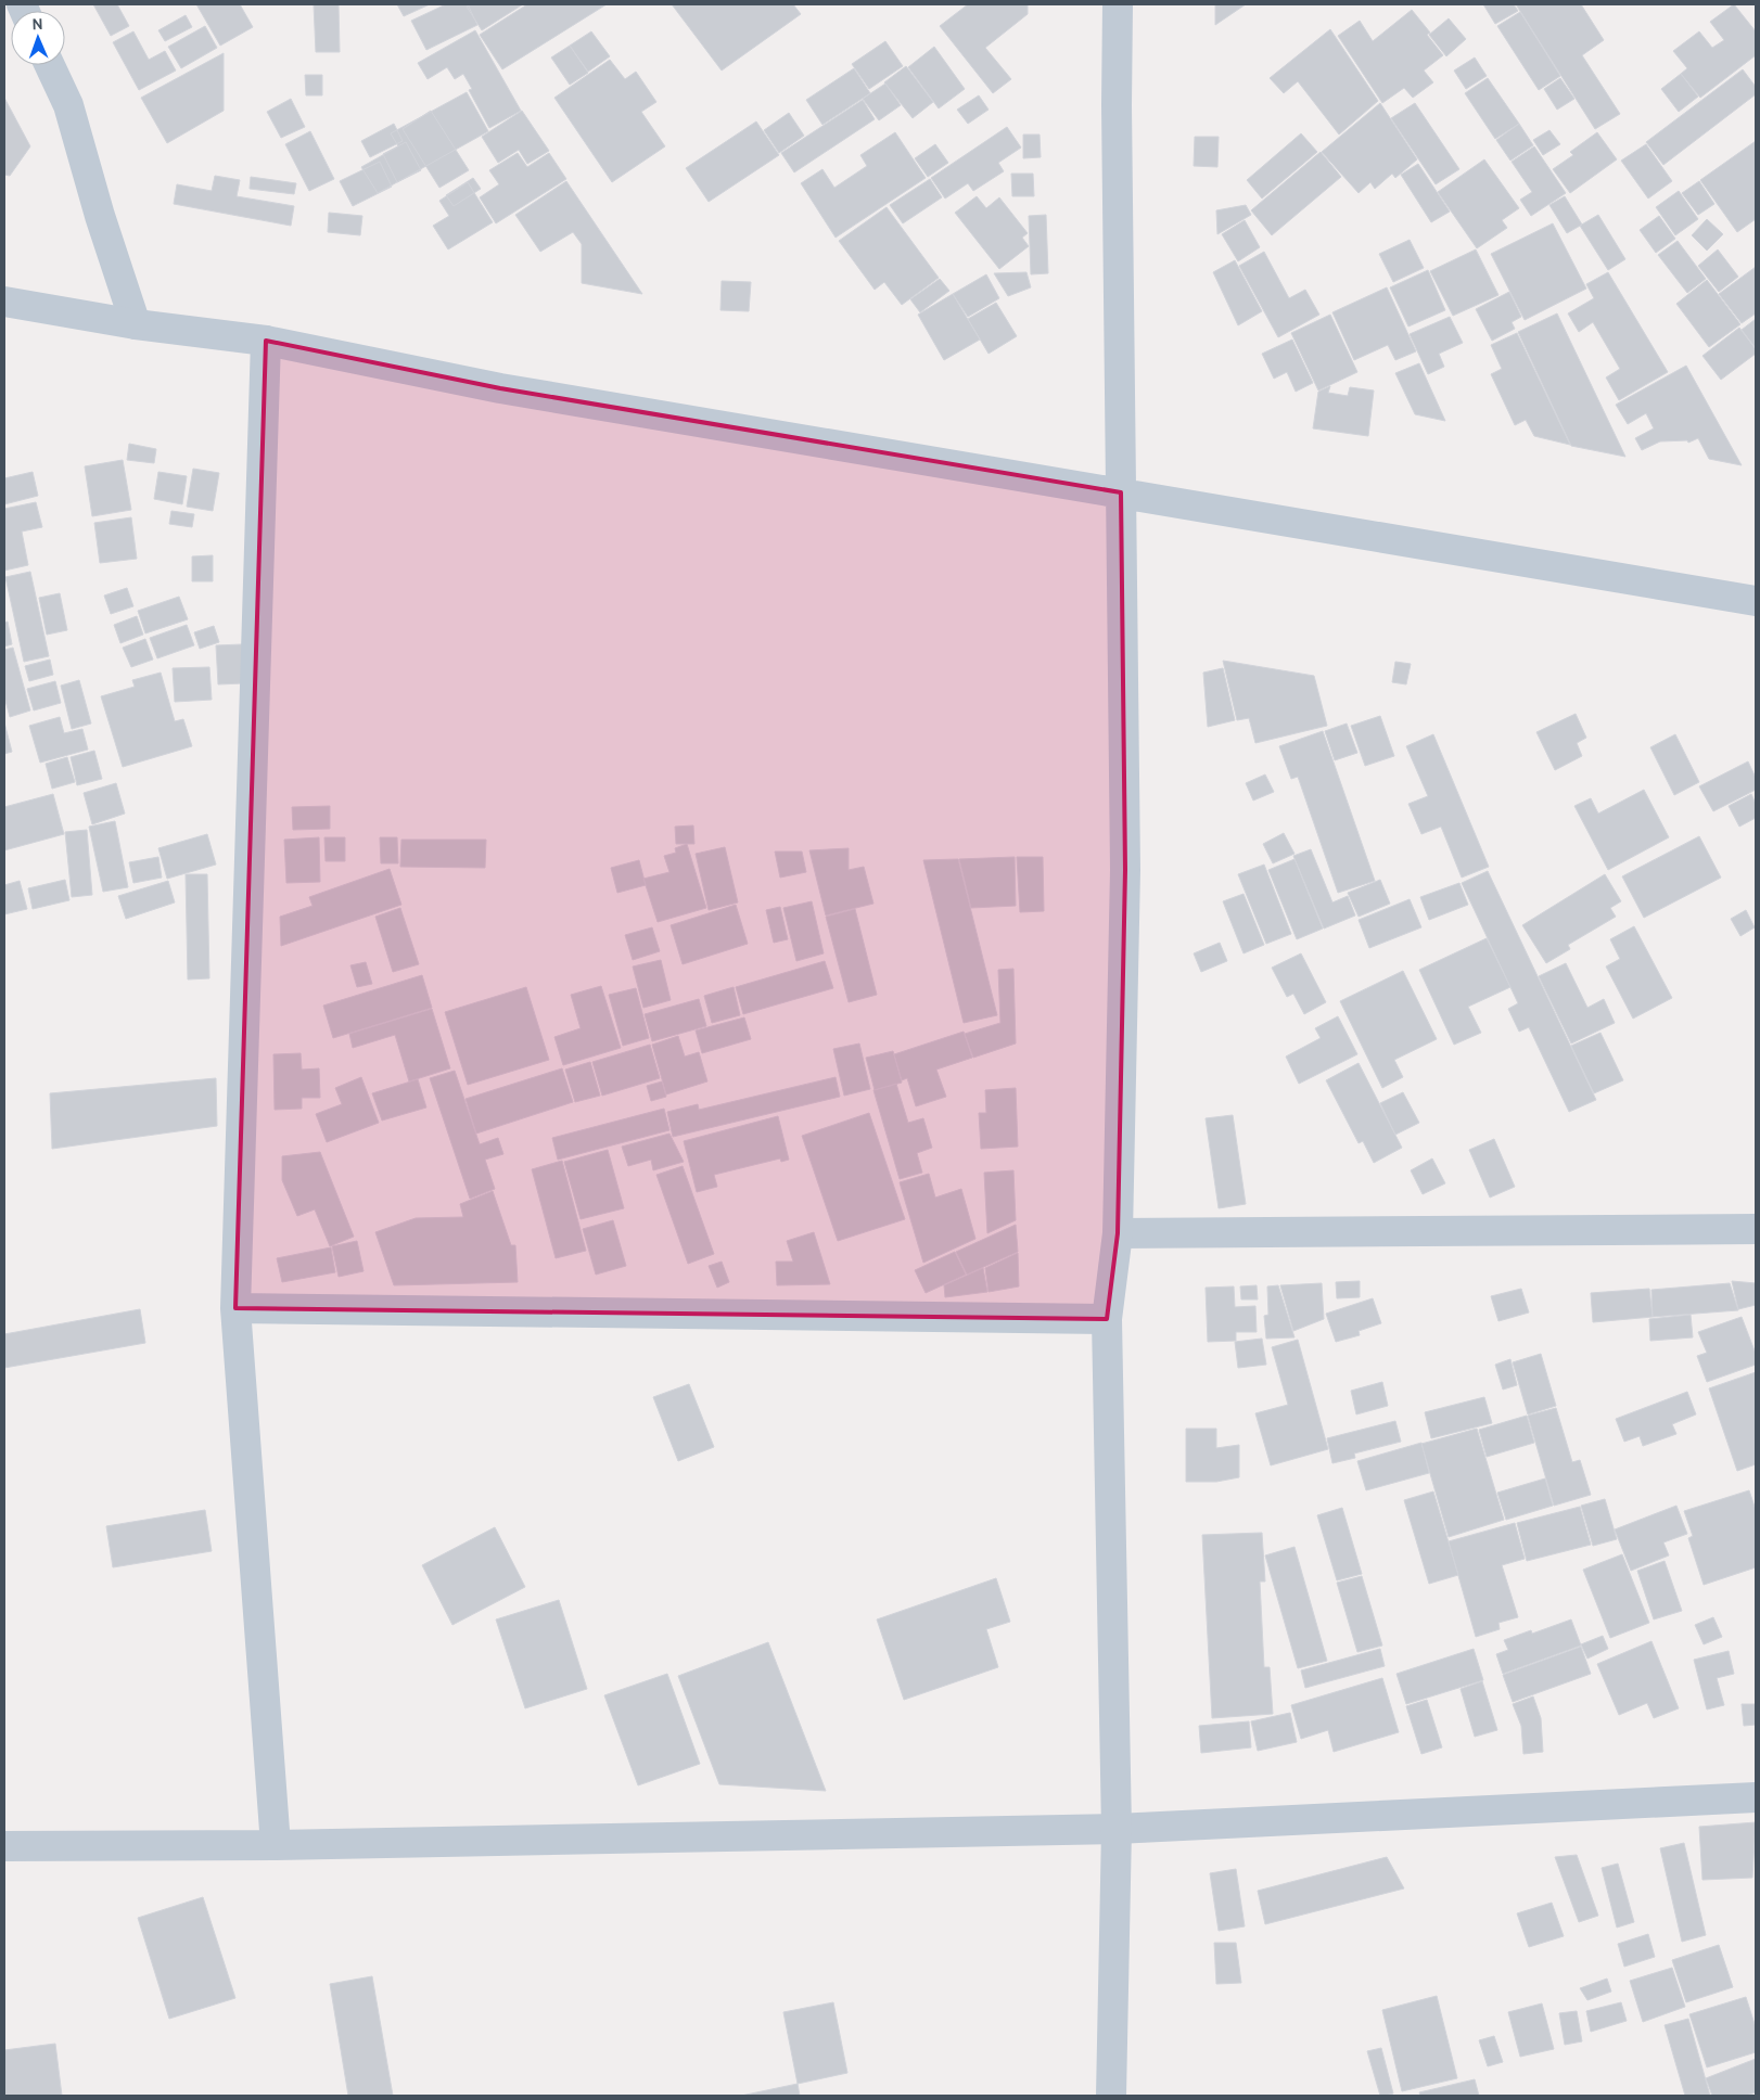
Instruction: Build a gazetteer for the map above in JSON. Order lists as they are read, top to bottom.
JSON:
{
  "north": "top"
}
